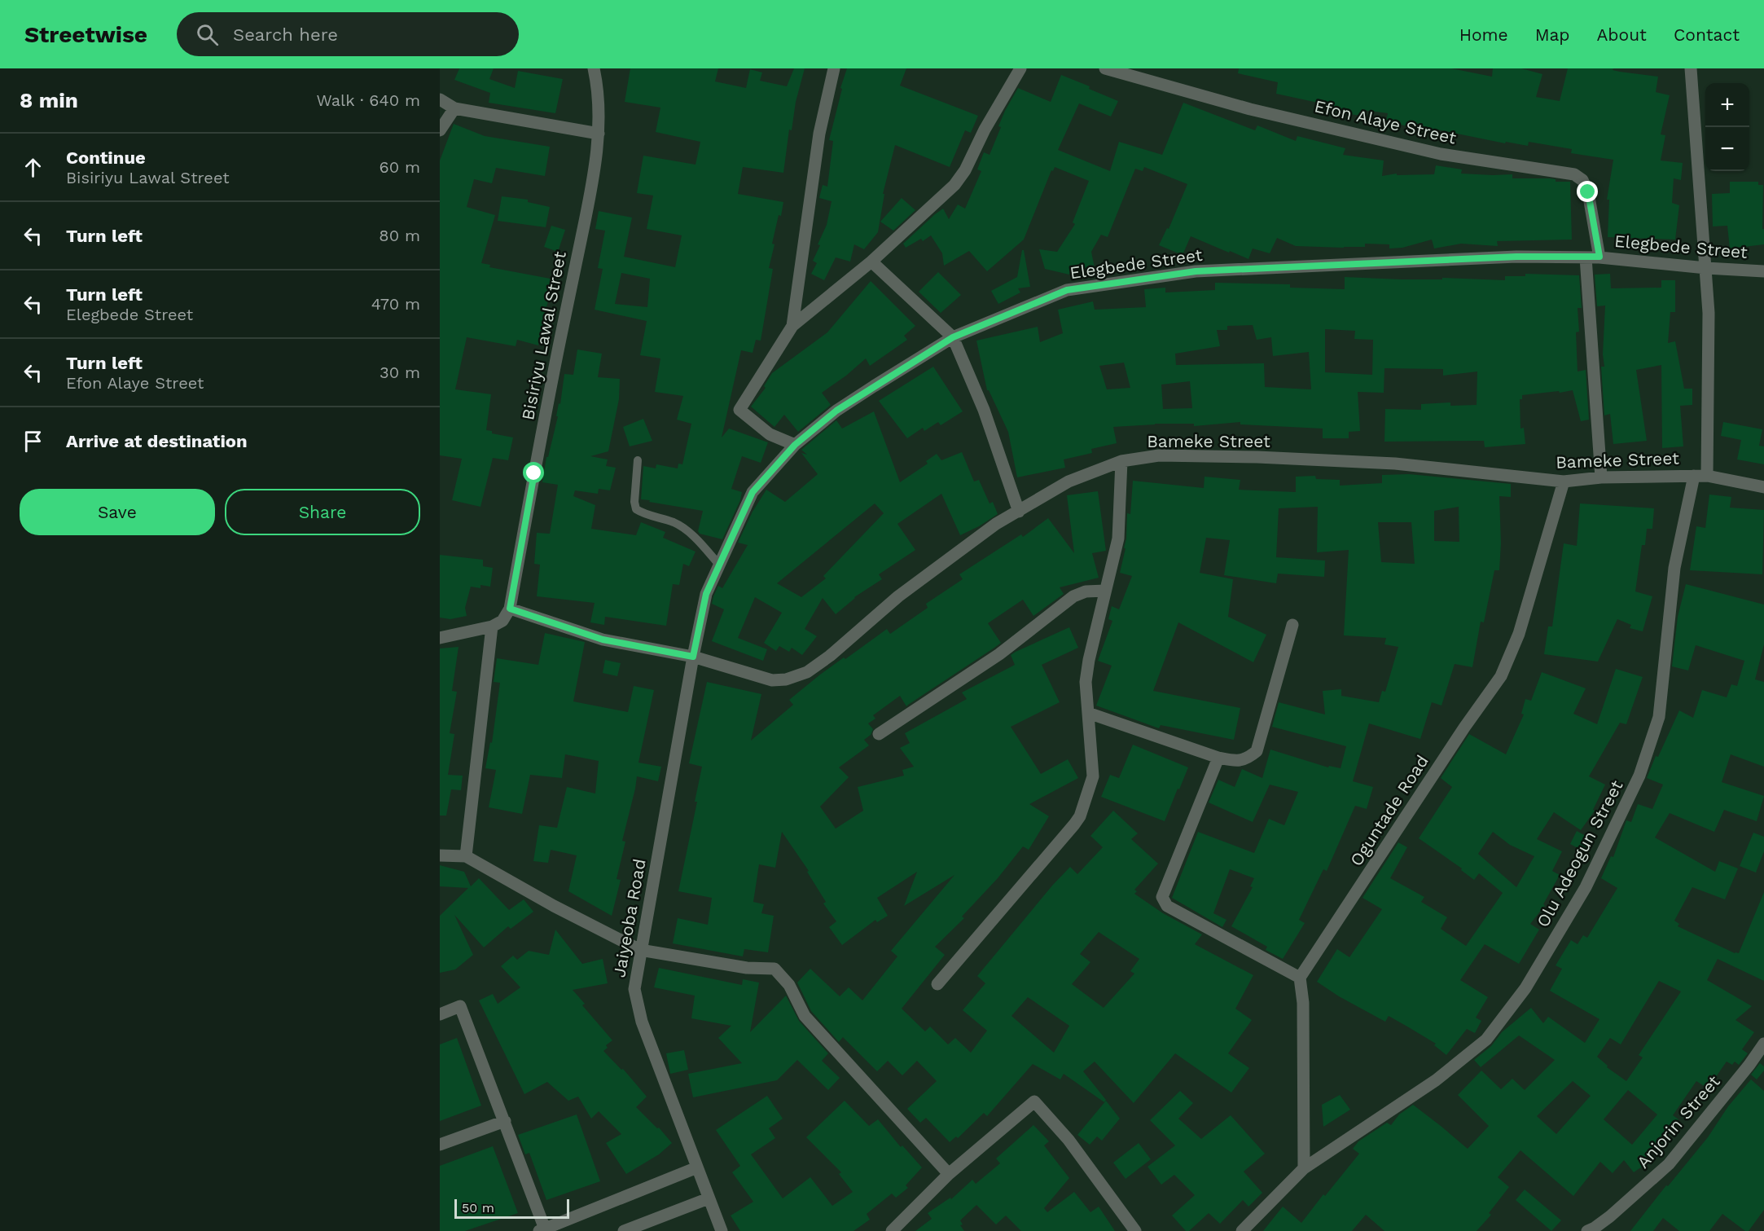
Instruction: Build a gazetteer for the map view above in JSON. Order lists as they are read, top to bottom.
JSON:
{
  "streets": {
    "street": [
      "Efon Alaye Street",
      "Elegbede Street",
      "Bisiriyu Lawal Street",
      "Bameke Street",
      "Oguntade Road",
      "Olu Adeogun Street",
      "Jaiyeoba Road",
      "Anjorin Street"
    ]
  },
  "crossings": [
    ["Efon Alaye Street", "Elegbede Street"],
    ["Elegbede Street", "Bameke Street"],
    ["Elegbede Street", "Jaiyeoba Road"],
    ["Bisiriyu Lawal Street", "Bameke Street"],
    ["Bameke Street", "Oguntade Road"],
    ["Bameke Street", "Olu Adeogun Street"],
    ["Bameke Street", "Jaiyeoba Road"]
  ],
  "scale_bar": "50 m",
  "page": {
    "header": "Streetwise",
    "search": "Search here",
    "nav": [
      "Home",
      "Map",
      "About",
      "Contact"
    ],
    "heading": ["8 min", "Walk · 640 m"],
    "map_buttons": ["+", "−"],
    "list": [
      ["Continue", "Bisiriyu Lawal Street", "60 m"],
      ["Turn left", "80 m"],
      ["Turn left", "Elegbede Street", "470 m"],
      ["Turn left", "Efon Alaye Street", "30 m"],
      "Arrive at destination"
    ],
    "buttons": ["Save", "Share"],
    "scale": "50 m"
  }
}
